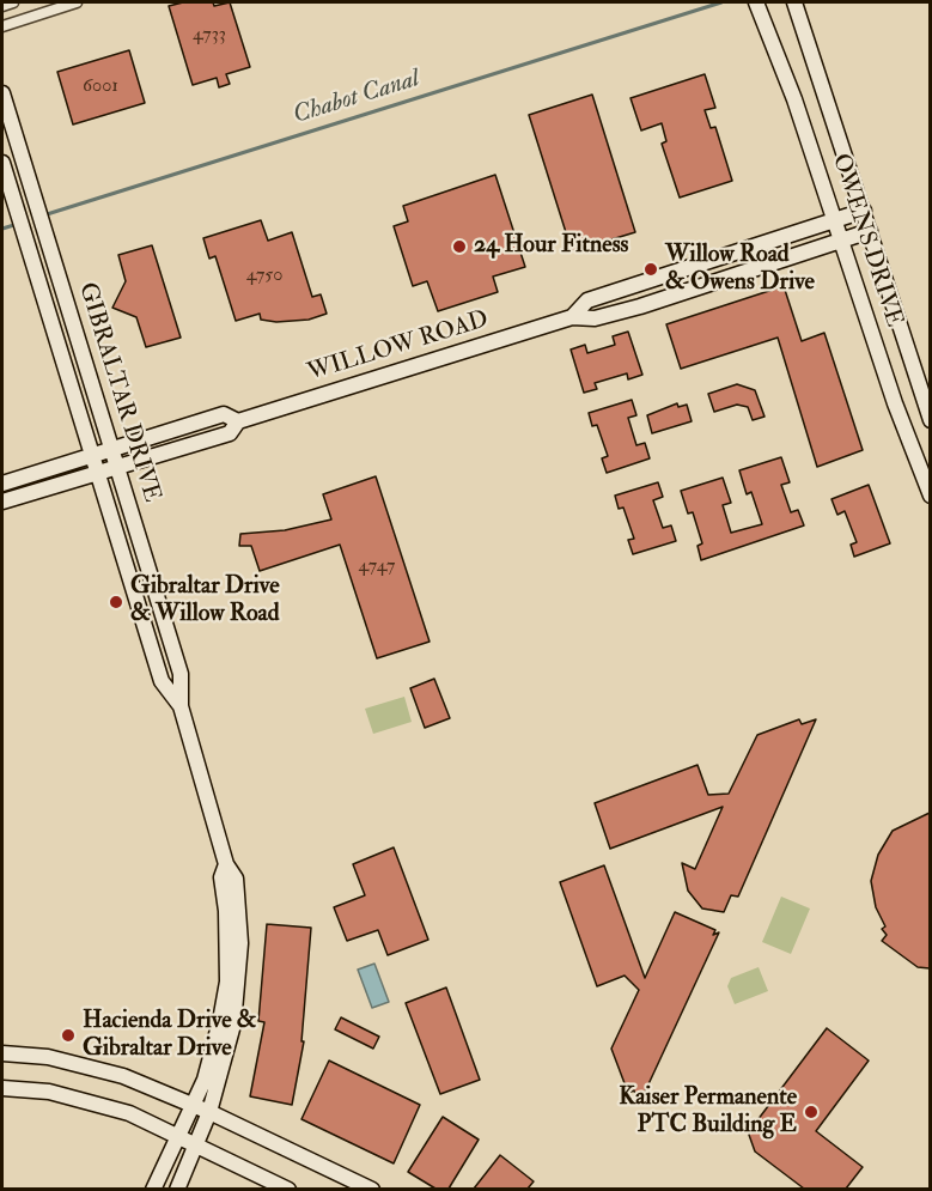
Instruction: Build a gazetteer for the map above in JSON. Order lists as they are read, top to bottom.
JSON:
{
  "streets": {
    "street": ["OWENS DRIVE", "WILLOW ROAD", "GIBRALTAR DRIVE"]
  },
  "crossings": [
    ["OWENS DRIVE", "WILLOW ROAD"],
    ["WILLOW ROAD", "GIBRALTAR DRIVE"]
  ],
  "water": ["Chabot Canal"],
  "places": [
    "24 Hour Fitness",
    "Willow Road & Owens Drive",
    "Gibraltar Drive & Willow Road",
    "Hacienda Drive & Gibraltar Drive",
    "Kaiser Permanente PTC Building E"
  ],
  "house_numbers": [
    "4733",
    "6001",
    "4750",
    "4747"
  ]
}
